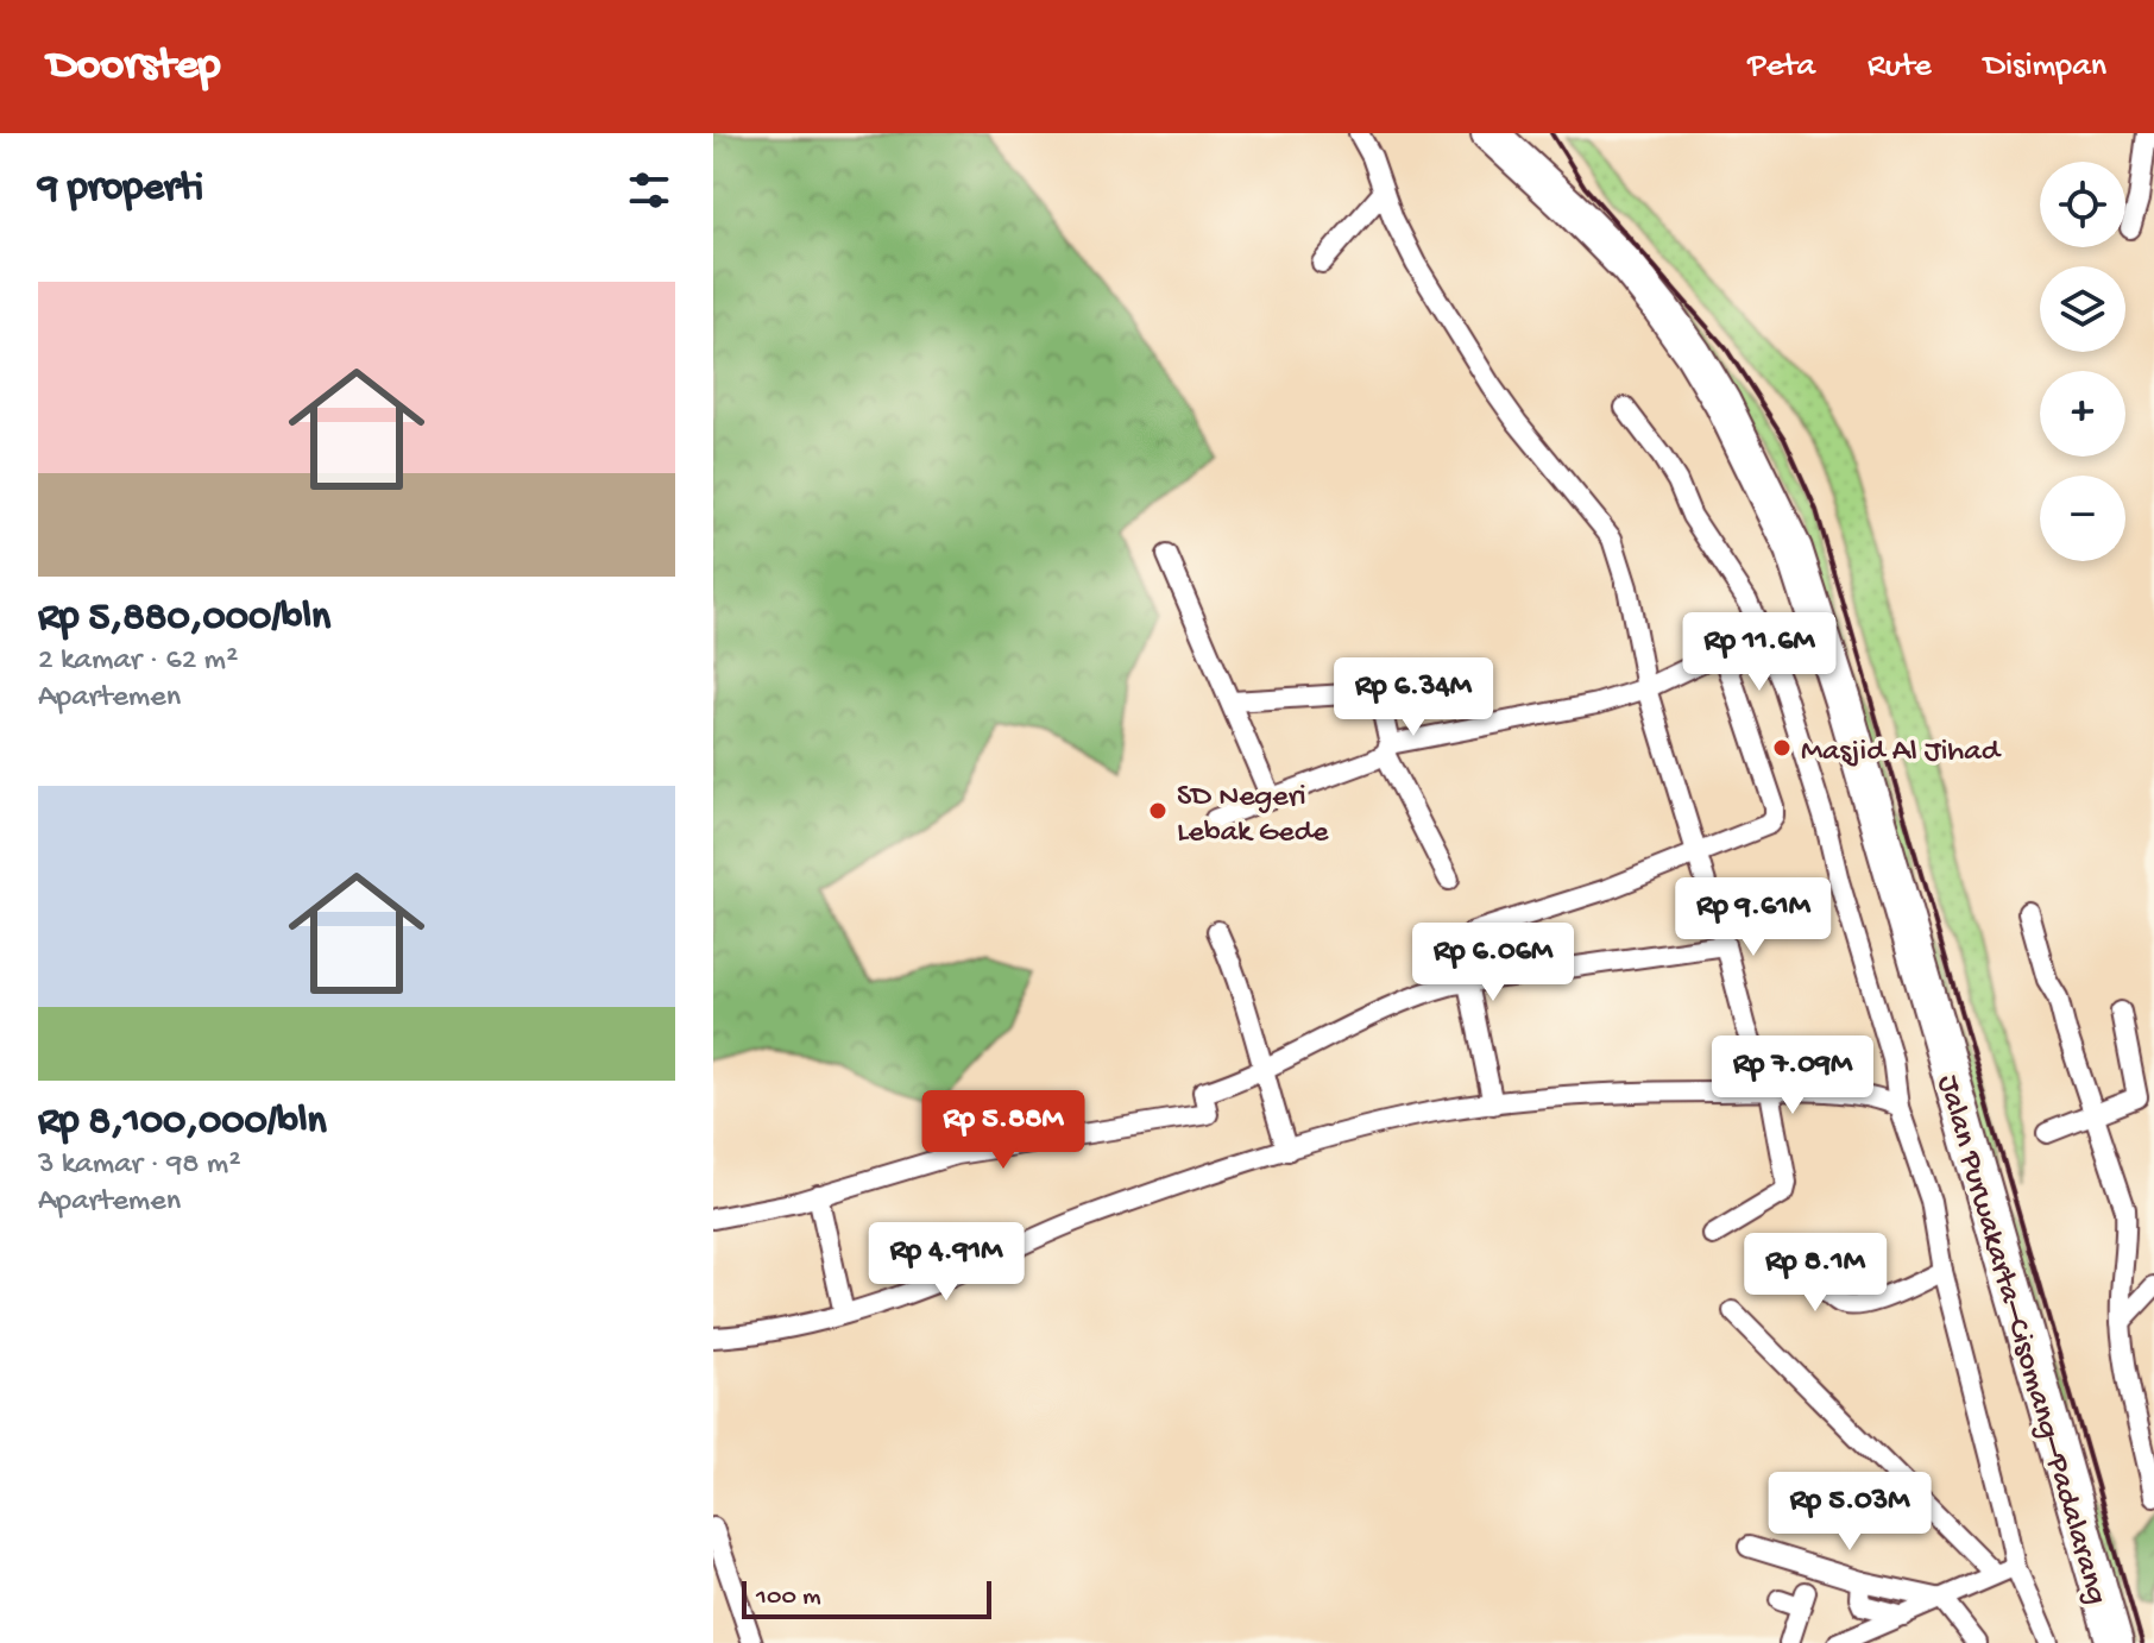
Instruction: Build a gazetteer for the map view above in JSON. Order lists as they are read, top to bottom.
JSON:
{
  "streets": {
    "highway": ["Jalan Purwakarta–Cisomang–Padalarang"]
  },
  "places": ["Masjid Al Jihad", "SD Negeri Lebak Gede"],
  "scale_bar": "100 m",
  "page": {
    "header": "Doorstep",
    "nav": ["Peta", "Rute", "Disimpan"],
    "heading": "9 properti",
    "map_buttons": ["+", "−"],
    "list": [
      {
        "name": "Rp 5,880,000/bln",
        "note": "2 kamar · 62 m² · Apartemen"
      },
      {
        "name": "Rp 8,100,000/bln",
        "note": "3 kamar · 98 m² · Apartemen"
      }
    ],
    "price": [
      "Rp 11.6M",
      "Rp 6.34M",
      "Rp 9.61M",
      "Rp 6.06M",
      "Rp 7.09M",
      "Rp 5.88M",
      "Rp 4.91M",
      "Rp 8.1M",
      "Rp 5.03M"
    ],
    "scale": "100 m"
  }
}
